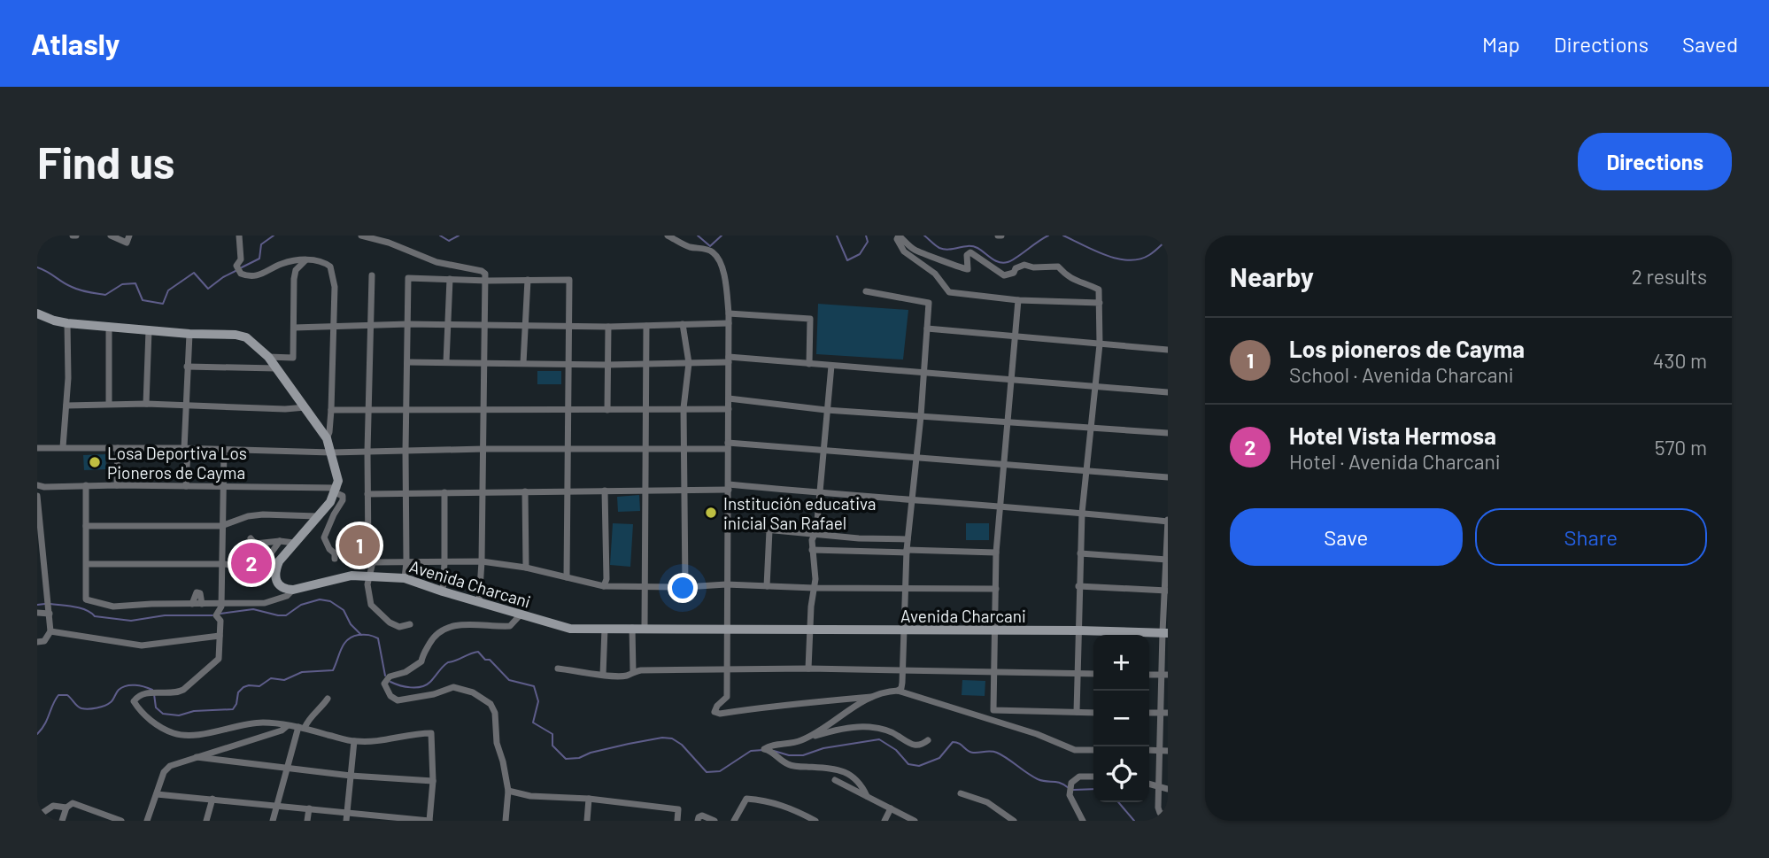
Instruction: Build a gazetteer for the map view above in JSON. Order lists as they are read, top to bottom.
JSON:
{
  "streets": {
    "main road": ["Avenida Charcani"]
  },
  "places": ["Losa Deportiva Los Pioneros de Cayma", "Institución educativa inicial San Rafael"],
  "page": {
    "header": "Atlasly",
    "nav": ["Map", "Directions", "Saved"],
    "buttons": [
      "Directions",
      ["Save", "Share"]
    ],
    "title": "Find us",
    "heading": ["Nearby", "2 results"],
    "list": [
      {
        "mark": "1",
        "name": "Los pioneros de Cayma",
        "note": "School · Avenida Charcani",
        "value": "430 m"
      },
      {
        "mark": "2",
        "name": "Hotel Vista Hermosa",
        "note": "Hotel · Avenida Charcani",
        "value": "570 m"
      }
    ],
    "pins": ["1", "2"],
    "map_buttons": ["+", "−"]
  }
}
